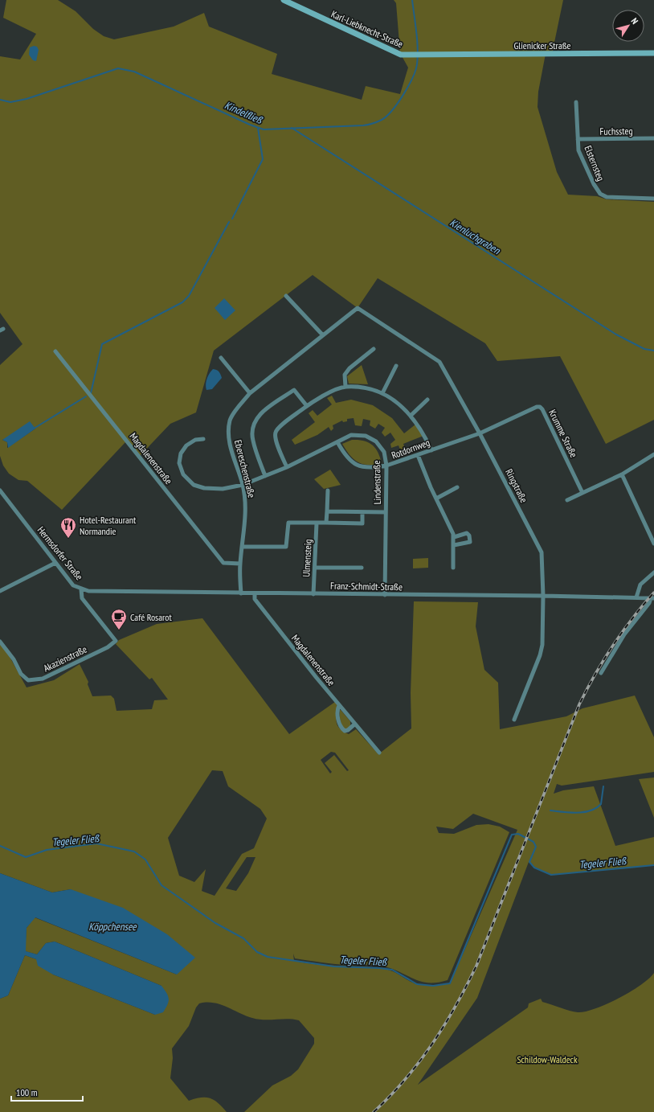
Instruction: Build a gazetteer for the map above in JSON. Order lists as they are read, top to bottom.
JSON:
{
  "streets": {
    "street": [
      "Karl-Liebknecht-Straße",
      "Glienicker Straße",
      "Fuchssteg",
      "Elsternsteg",
      "Krumme Straße",
      "Rotdornweg",
      "Magdalenenstraße",
      "Ebereschenstraße",
      "Lindenstraße",
      "Ringstraße",
      "Hermsdorfer Straße",
      "Ulmensteig",
      "Franz-Schmidt-Straße",
      "Akazienstraße"
    ]
  },
  "crossings": [
    ["Karl-Liebknecht-Straße", "Glienicker Straße"],
    ["Fuchssteg", "Elsternsteg"],
    ["Krumme Straße", "Rotdornweg"],
    ["Krumme Straße", "Ringstraße"],
    ["Rotdornweg", "Lindenstraße"],
    ["Rotdornweg", "Ringstraße"],
    ["Magdalenenstraße", "Ebereschenstraße"],
    ["Magdalenenstraße", "Franz-Schmidt-Straße"],
    ["Ebereschenstraße", "Lindenstraße"],
    ["Ebereschenstraße", "Ringstraße"],
    ["Ebereschenstraße", "Franz-Schmidt-Straße"],
    ["Lindenstraße", "Franz-Schmidt-Straße"],
    ["Ringstraße", "Franz-Schmidt-Straße"],
    ["Hermsdorfer Straße", "Franz-Schmidt-Straße"],
    ["Hermsdorfer Straße", "Akazienstraße"],
    ["Ulmensteig", "Franz-Schmidt-Straße"]
  ],
  "water": [
    "Kindelfließ",
    "Kienluchgraben",
    "Tegeler Fließ",
    "Köppchensee"
  ],
  "parks": ["Schildow-Waldeck"],
  "places": {
    "restaurant": ["Hotel-Restaurant Normandie"],
    "cafe": ["Café Rosarot"]
  },
  "scale_bar": "100 m",
  "north": "top right"
}
